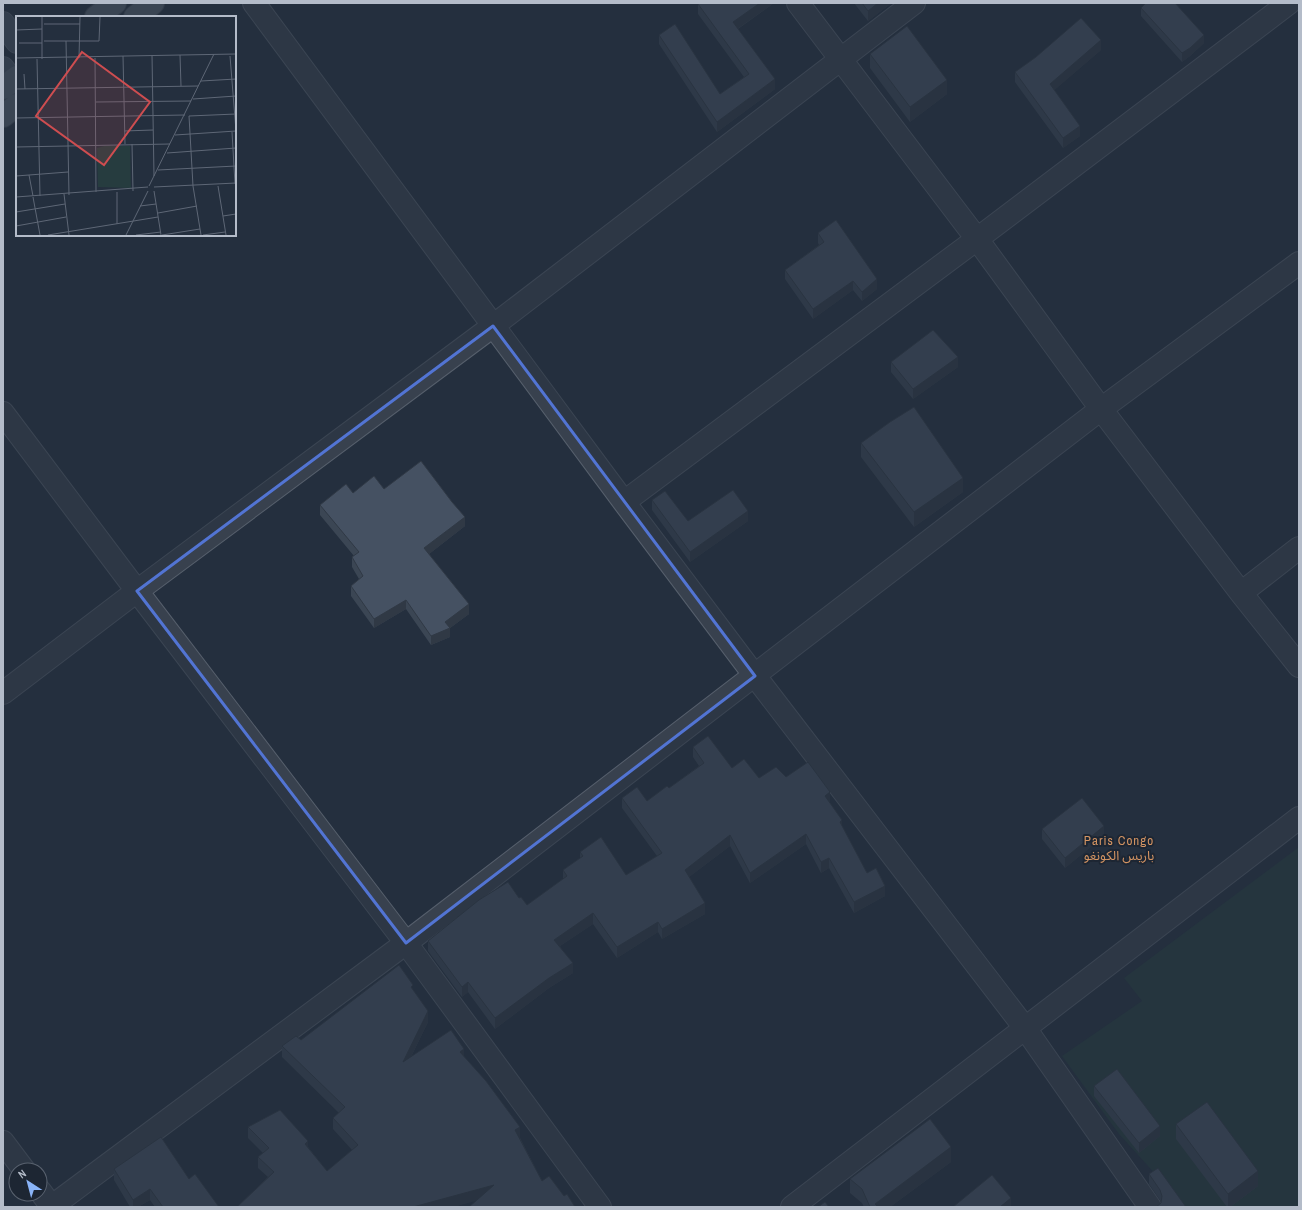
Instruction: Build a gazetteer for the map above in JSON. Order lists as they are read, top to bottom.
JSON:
{
  "districts": ["Paris Congo باريس الكونغو"],
  "north": "top left"
}
